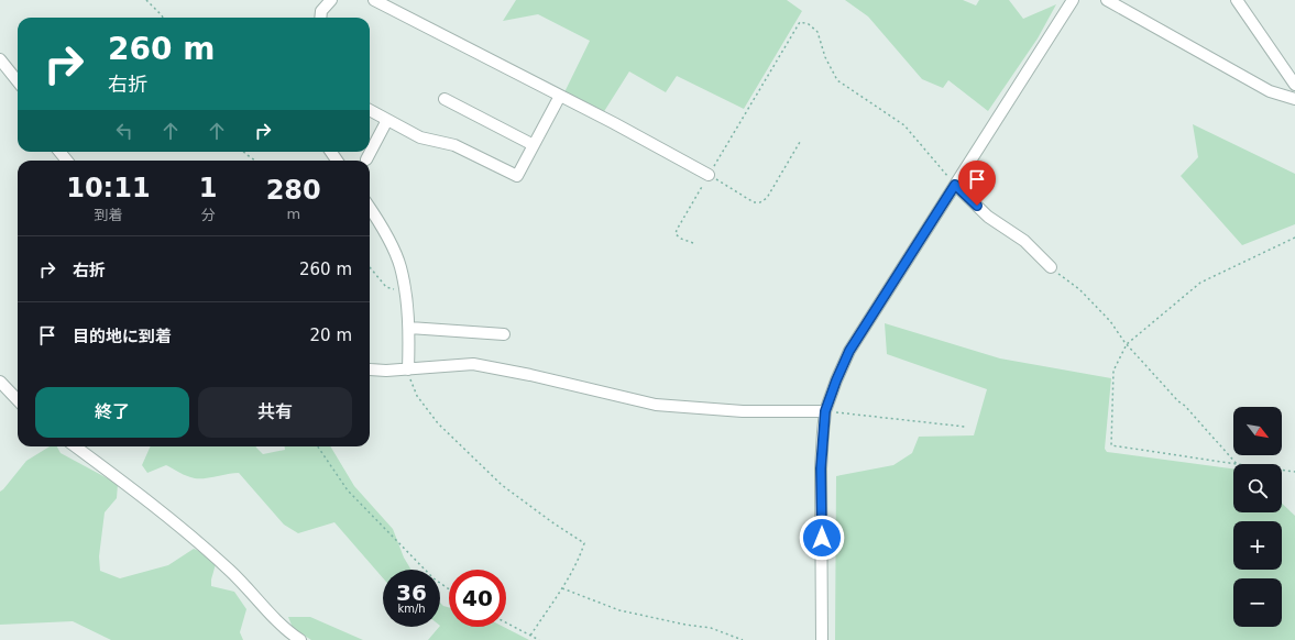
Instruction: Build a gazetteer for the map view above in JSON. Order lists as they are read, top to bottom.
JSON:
{
  "north": "bottom right",
  "page": {
    "turn": ["260 m", "右折"],
    "eta": [
      "10:11",
      "到着",
      "1",
      "分",
      "280",
      "m"
    ],
    "list": [
      {
        "name": "右折",
        "value": "260 m"
      },
      {
        "name": "目的地に到着",
        "value": "20 m"
      }
    ],
    "buttons": ["終了", "共有"],
    "map_buttons": ["+", "−"],
    "speed": "36 km/h",
    "limit": "40"
  }
}
